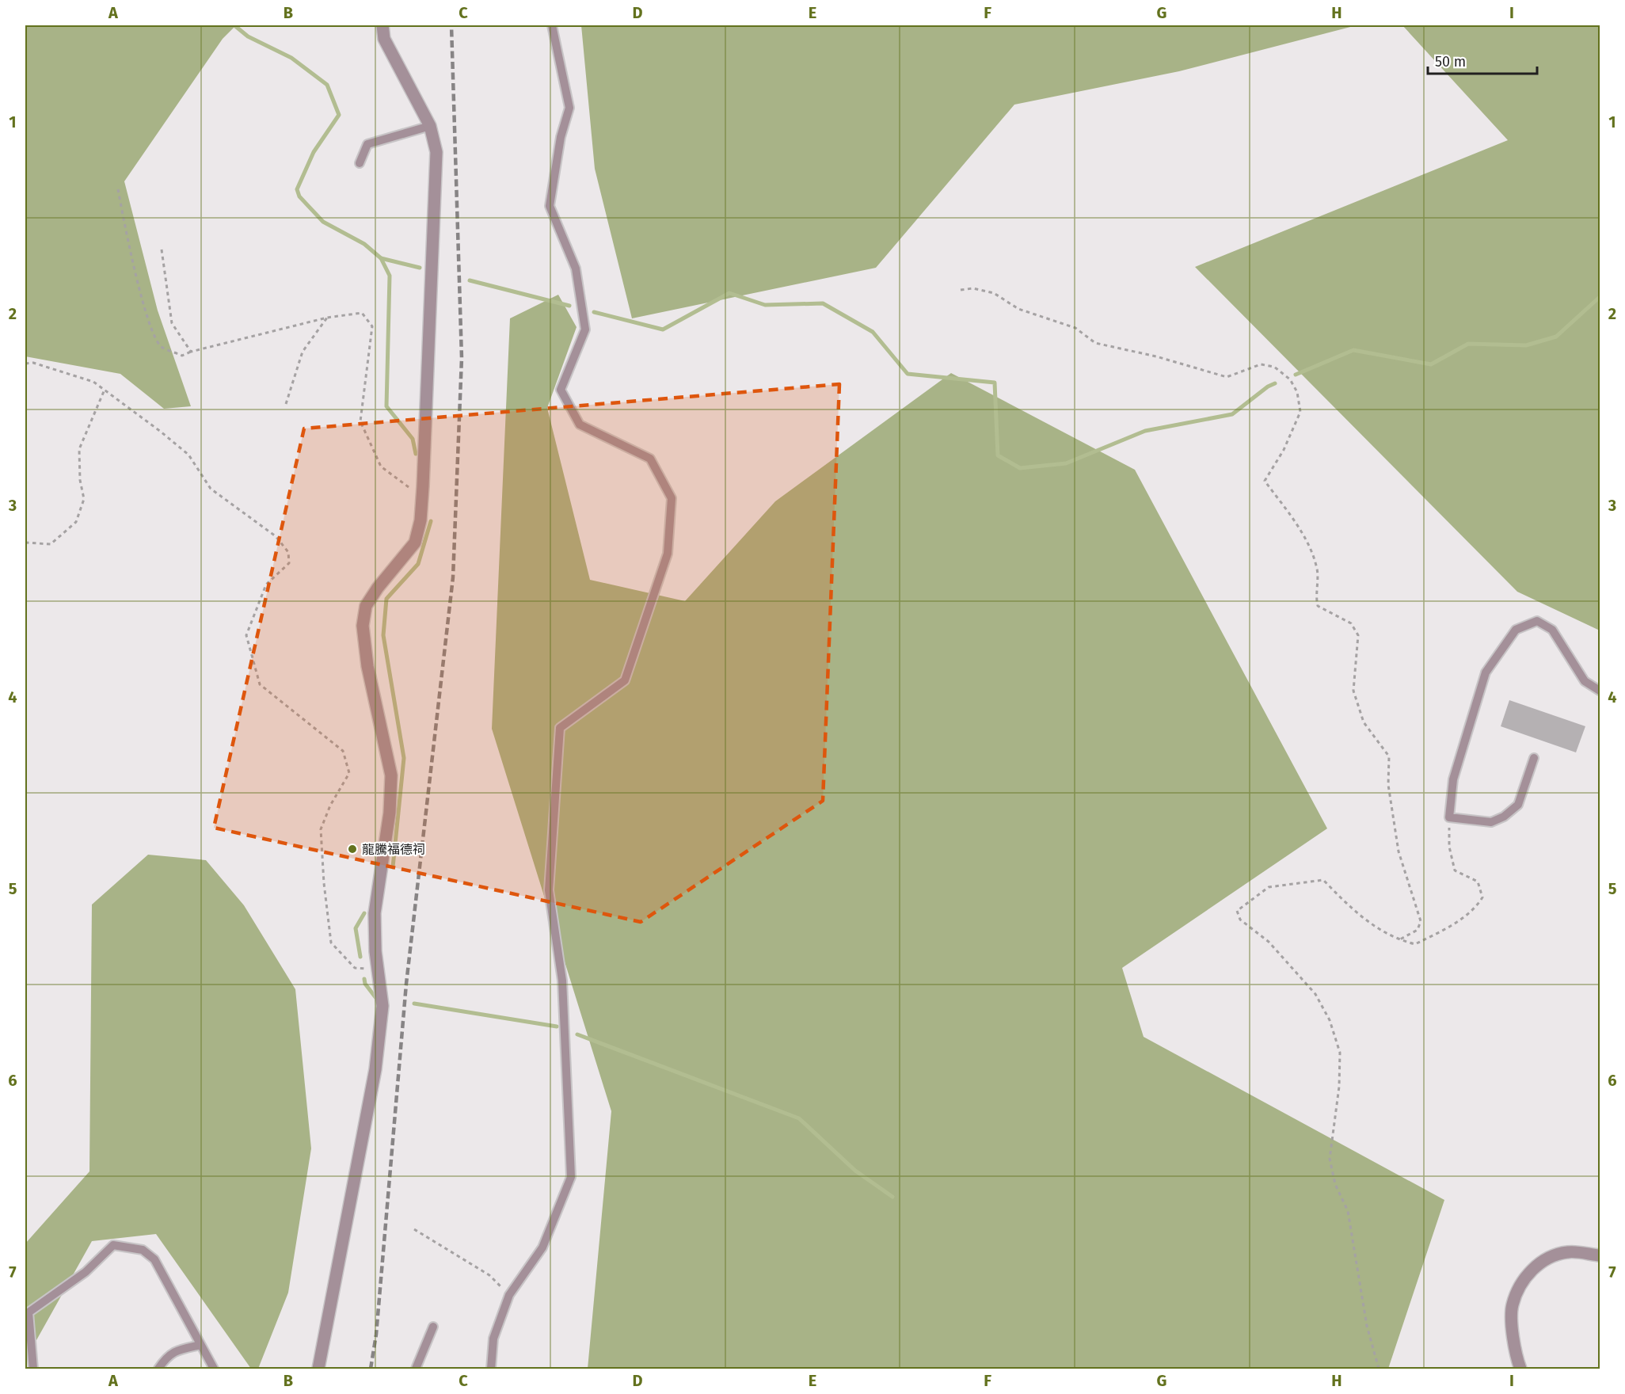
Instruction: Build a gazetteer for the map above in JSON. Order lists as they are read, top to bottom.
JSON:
{
  "places": ["龍騰福德祠"],
  "scale_bar": "50 m",
  "grid": {
    "columns": [
      "A",
      "B",
      "C",
      "D",
      "E",
      "F",
      "G",
      "H",
      "I"
    ],
    "rows": [
      "1",
      "2",
      "3",
      "4",
      "5",
      "6",
      "7"
    ]
  }
}
